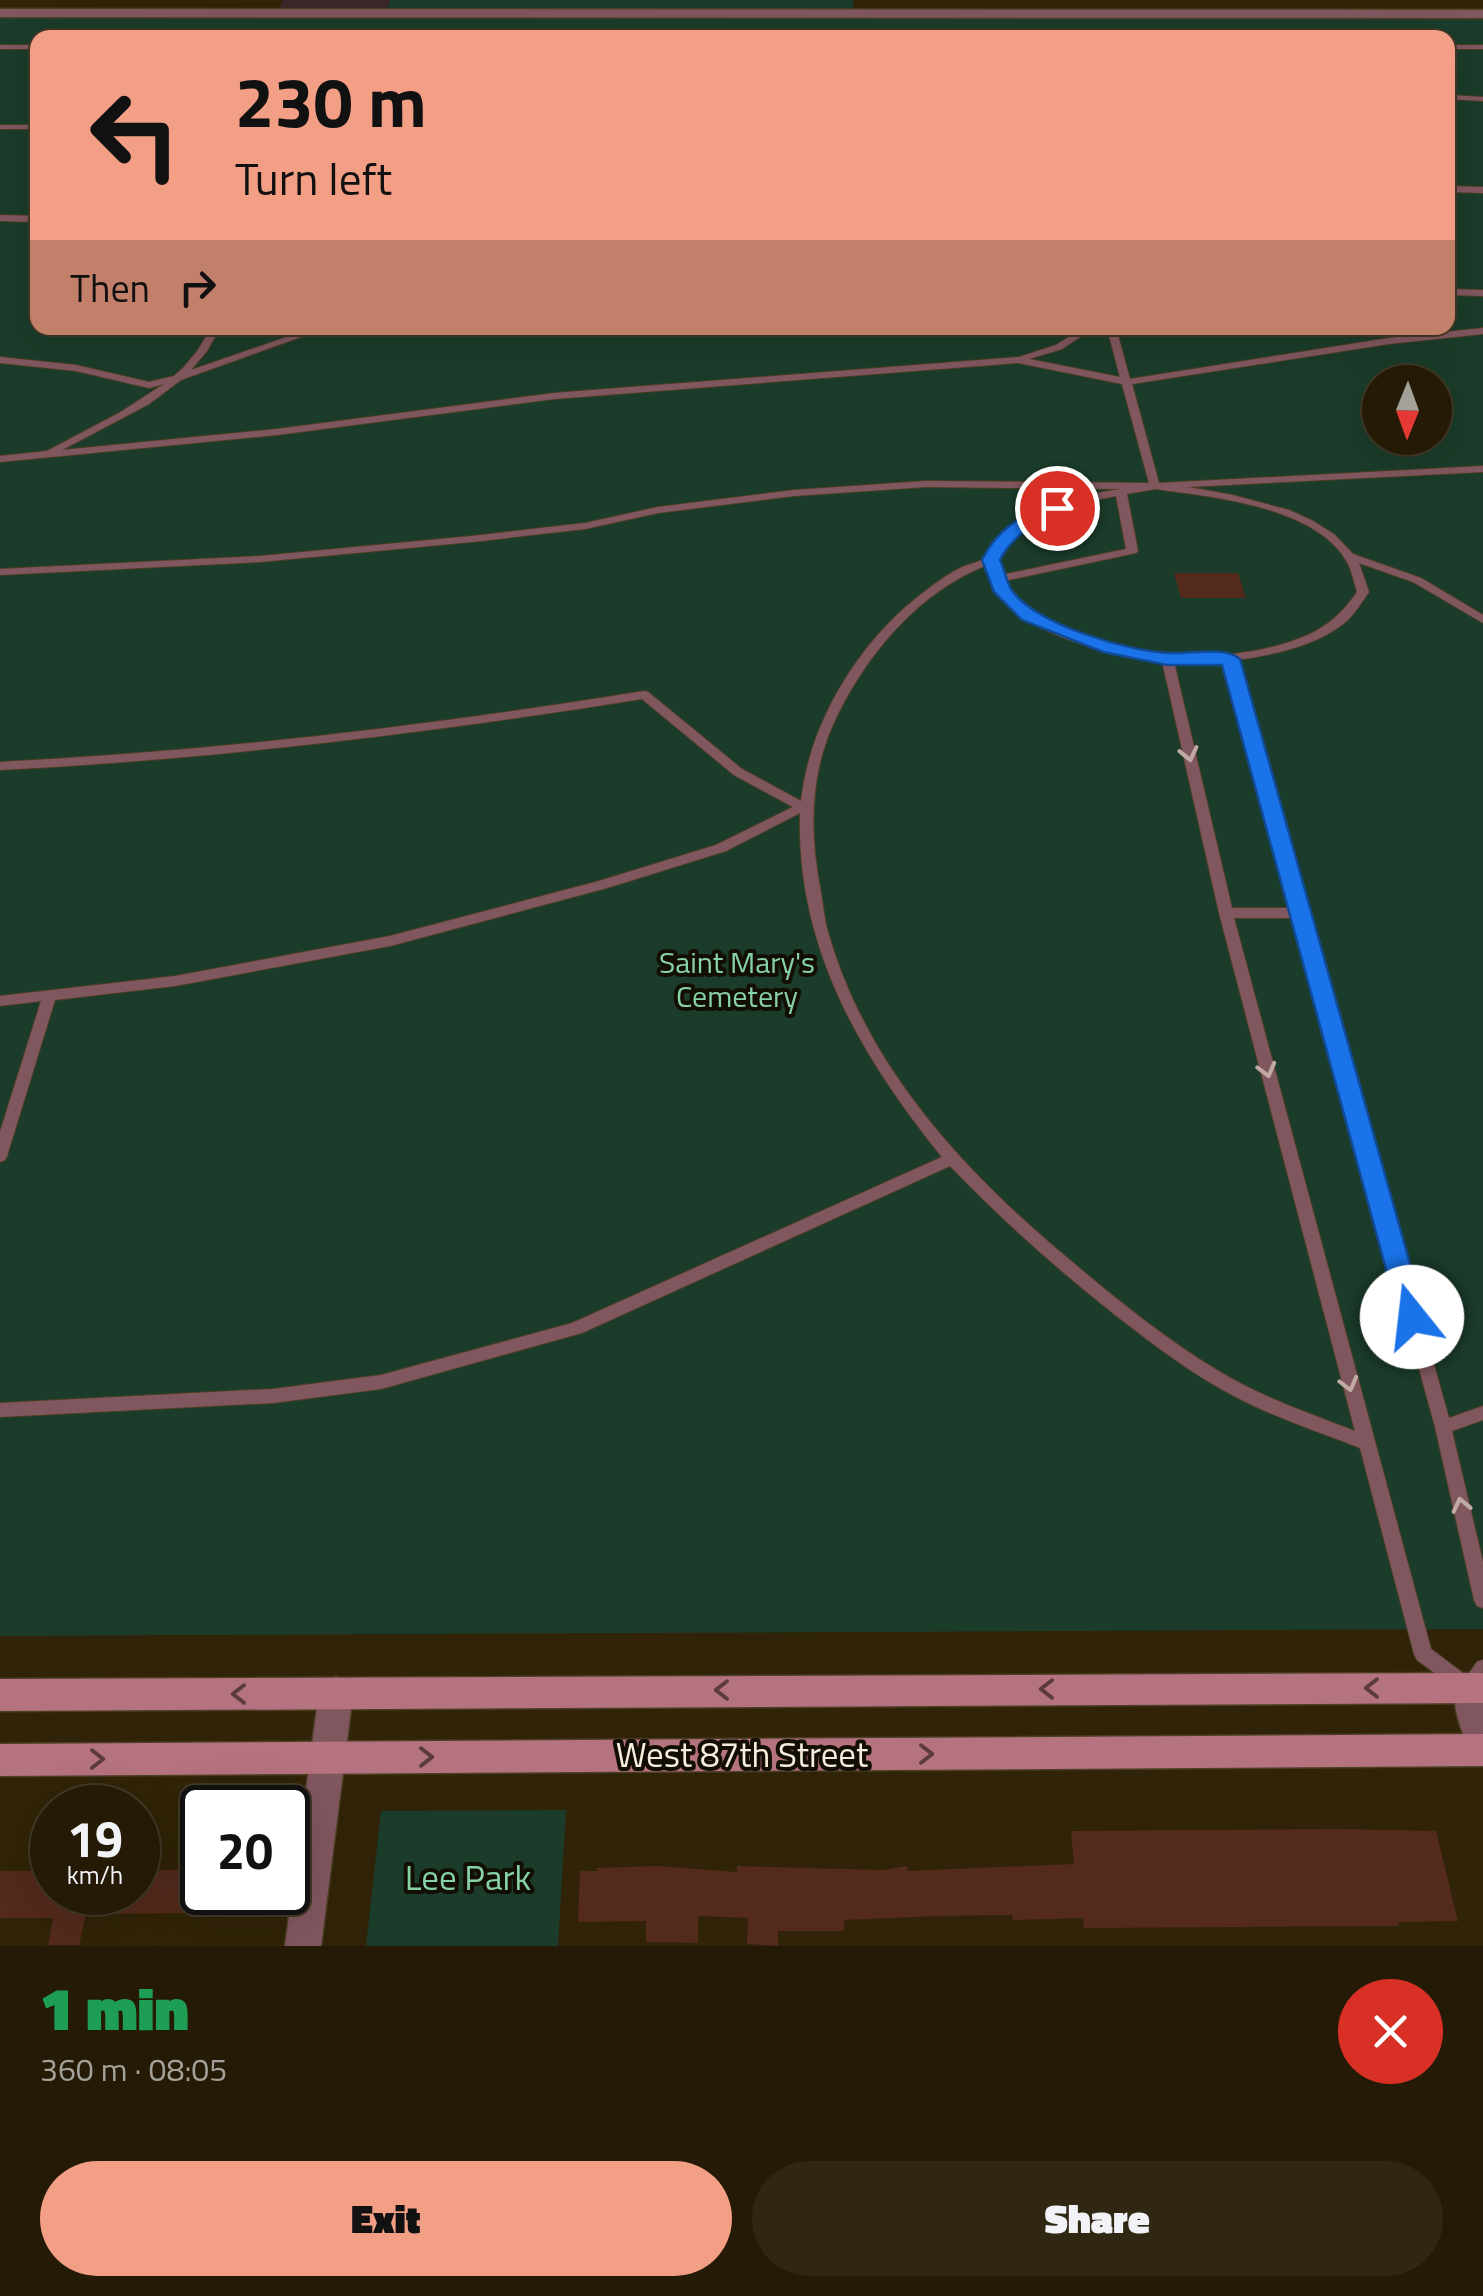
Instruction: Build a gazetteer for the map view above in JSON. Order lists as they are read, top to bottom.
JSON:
{
  "streets": {
    "main road": ["West 87th Street"]
  },
  "parks": ["Saint Mary's Cemetery", "Lee Park"],
  "north": "bottom",
  "page": {
    "turn": ["230 m", "Turn left"],
    "then": "Then",
    "speed": "19 km/h",
    "limit": "20",
    "heading": ["1 min", "360 m · 08:05"],
    "buttons": ["Exit", "Share"]
  }
}
